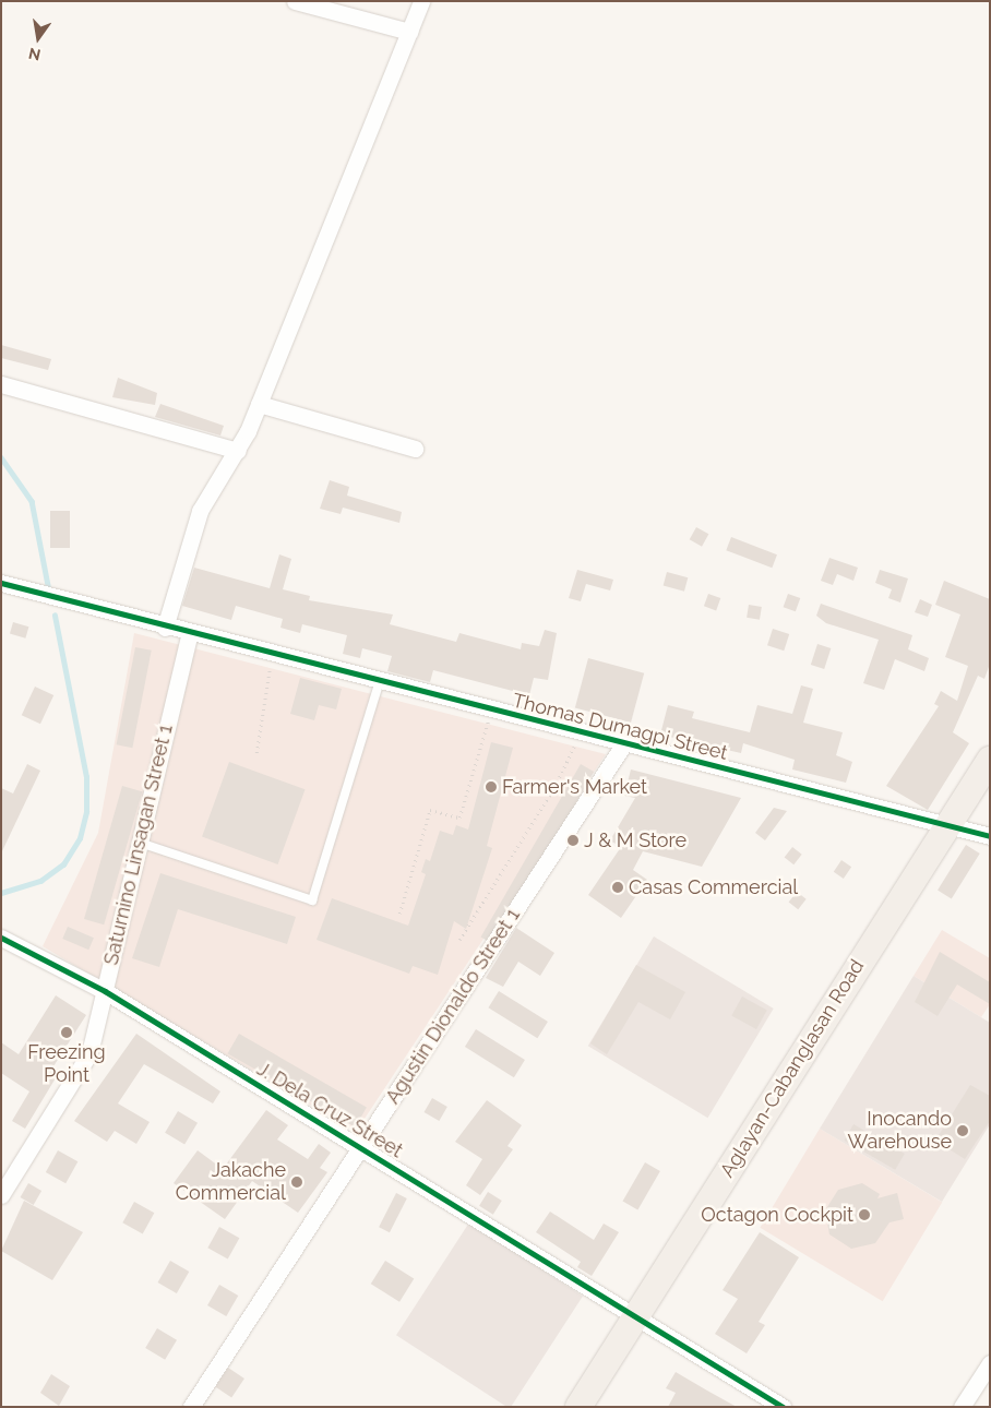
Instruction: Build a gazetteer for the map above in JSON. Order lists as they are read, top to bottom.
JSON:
{
  "streets": {
    "main road": ["Aglayan-Cabanglasan Road"],
    "street": [
      "Thomas Dumagpi Street",
      "Saturnino Linsagan Street 1",
      "Agustin Dionaldo Street 1",
      "J. Dela Cruz Street"
    ]
  },
  "crossings": [
    ["Thomas Dumagpi Street", "Saturnino Linsagan Street 1"],
    ["Thomas Dumagpi Street", "Agustin Dionaldo Street 1"],
    ["Thomas Dumagpi Street", "Aglayan-Cabanglasan Road"],
    ["Saturnino Linsagan Street 1", "J. Dela Cruz Street"],
    ["Agustin Dionaldo Street 1", "J. Dela Cruz Street"],
    ["Aglayan-Cabanglasan Road", "J. Dela Cruz Street"]
  ],
  "places": [
    "Farmer's Market",
    "J & M Store",
    "Casas Commercial",
    "Freezing Point",
    "Inocando Warehouse",
    "Jakache Commercial",
    "Octagon Cockpit"
  ],
  "north": "bottom"
}
